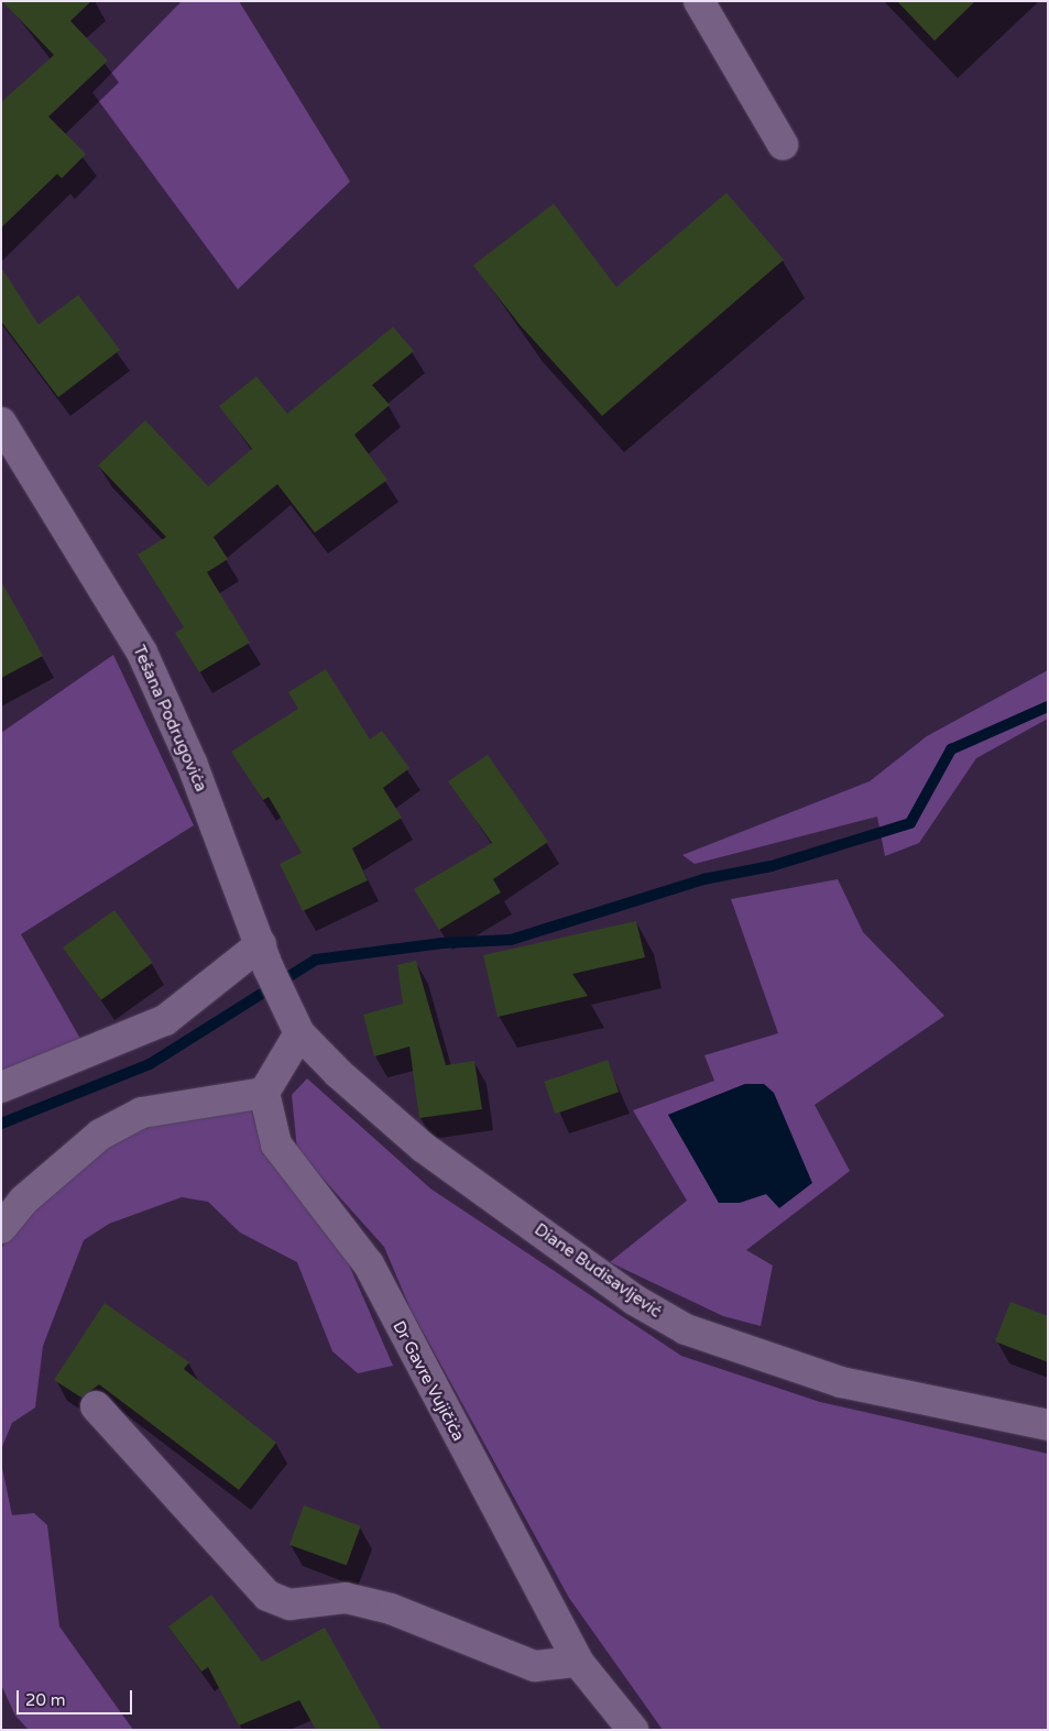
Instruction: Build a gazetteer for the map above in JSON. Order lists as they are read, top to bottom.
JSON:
{
  "streets": {
    "street": ["Tešana Podrugovića", "Diane Budisavljević", "Dr Gavre Vujičića"]
  },
  "crossings": [
    ["Tešana Podrugovića", "Diane Budisavljević"]
  ],
  "scale_bar": "20 m"
}
